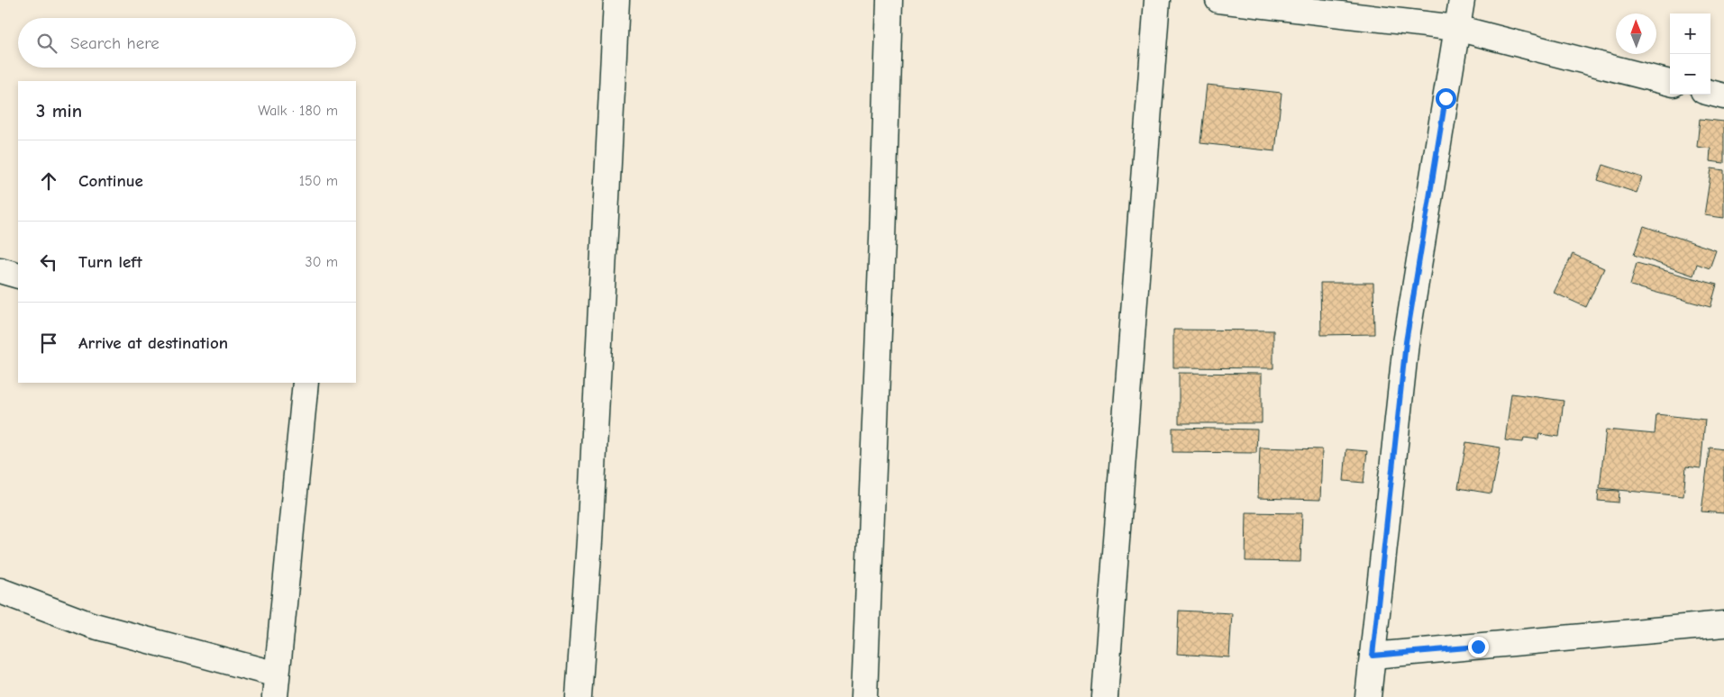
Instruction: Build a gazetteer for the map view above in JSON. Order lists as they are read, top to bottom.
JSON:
{
  "north": "top",
  "page": {
    "map_buttons": ["+", "−"],
    "search": "Search here",
    "heading": ["3 min", "Walk · 180 m"],
    "list": [
      ["Continue", "150 m"],
      ["Turn left", "30 m"],
      "Arrive at destination"
    ]
  }
}
